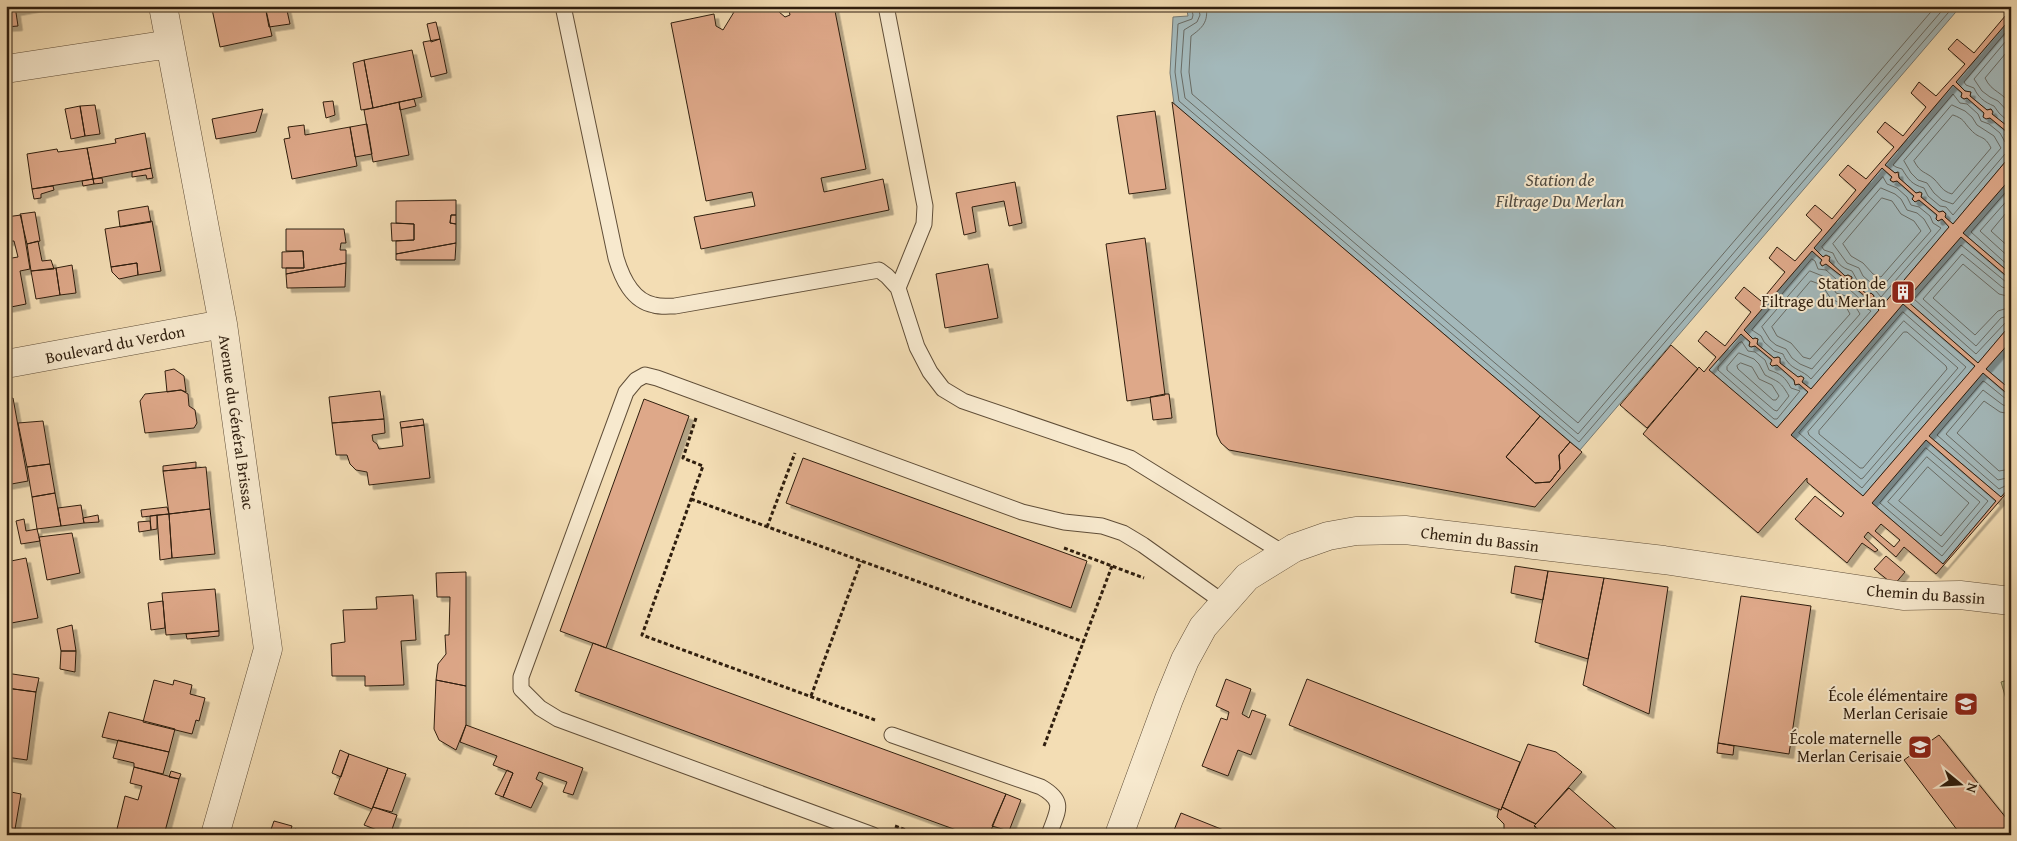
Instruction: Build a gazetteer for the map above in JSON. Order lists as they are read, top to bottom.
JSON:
{
  "streets": {
    "street": ["Boulevard du Verdon", "Avenue du Général Brissac", "Chemin du Bassin"]
  },
  "crossings": [
    ["Boulevard du Verdon", "Avenue du Général Brissac"]
  ],
  "water": ["Station de Filtrage Du Merlan"],
  "places": {
    "building": ["Station de Filtrage du Merlan"],
    "school or university": ["École élémentaire Merlan Cerisaie", "École maternelle Merlan Cerisaie"]
  },
  "north": "right"
}
